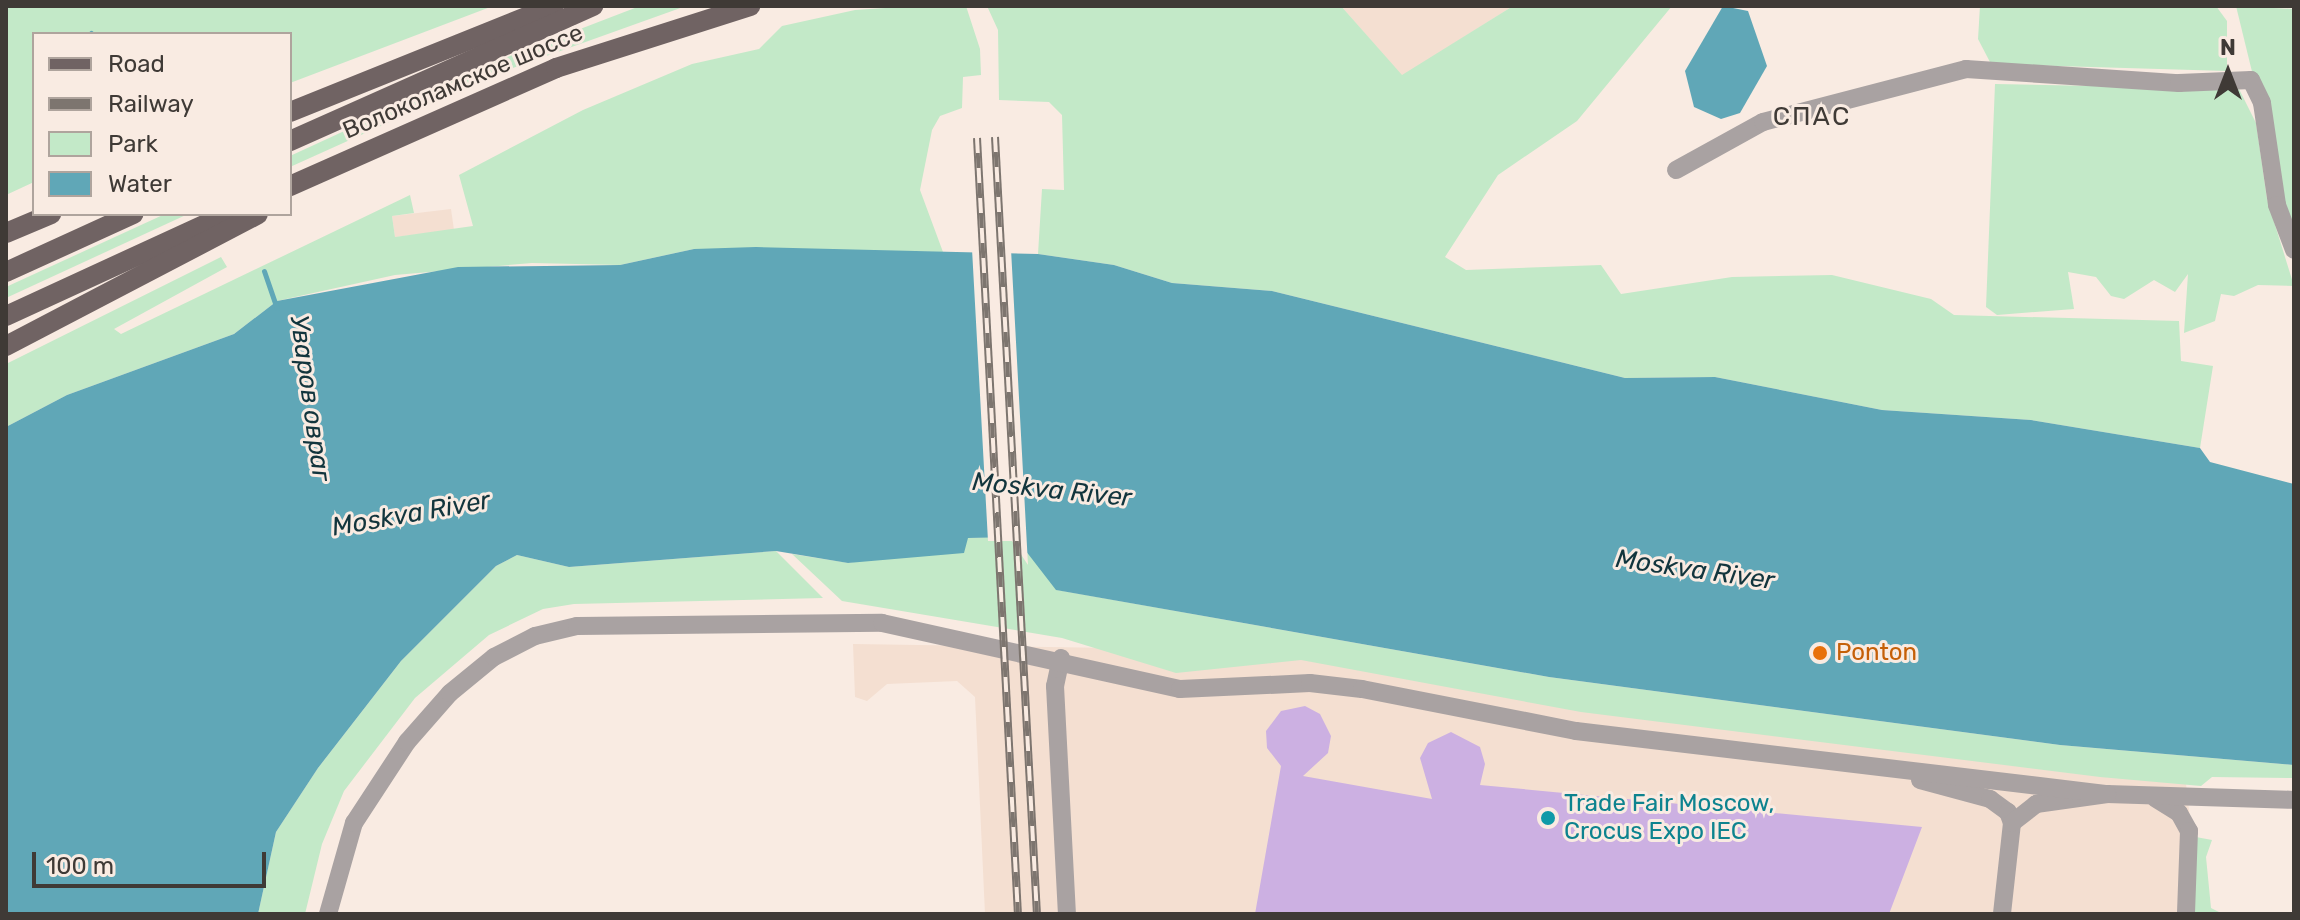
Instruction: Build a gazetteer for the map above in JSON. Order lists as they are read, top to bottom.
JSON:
{
  "streets": {
    "main road": ["Волоколамское шоссе"]
  },
  "districts": ["СПАС"],
  "water": ["Уваров овраг", "Moskva River"],
  "places": ["Ponton", "Trade Fair Moscow, Crocus Expo IEC"],
  "legend": [
    "Road",
    "Railway",
    "Park",
    "Water"
  ],
  "scale_bar": "100 m",
  "north": "top"
}
